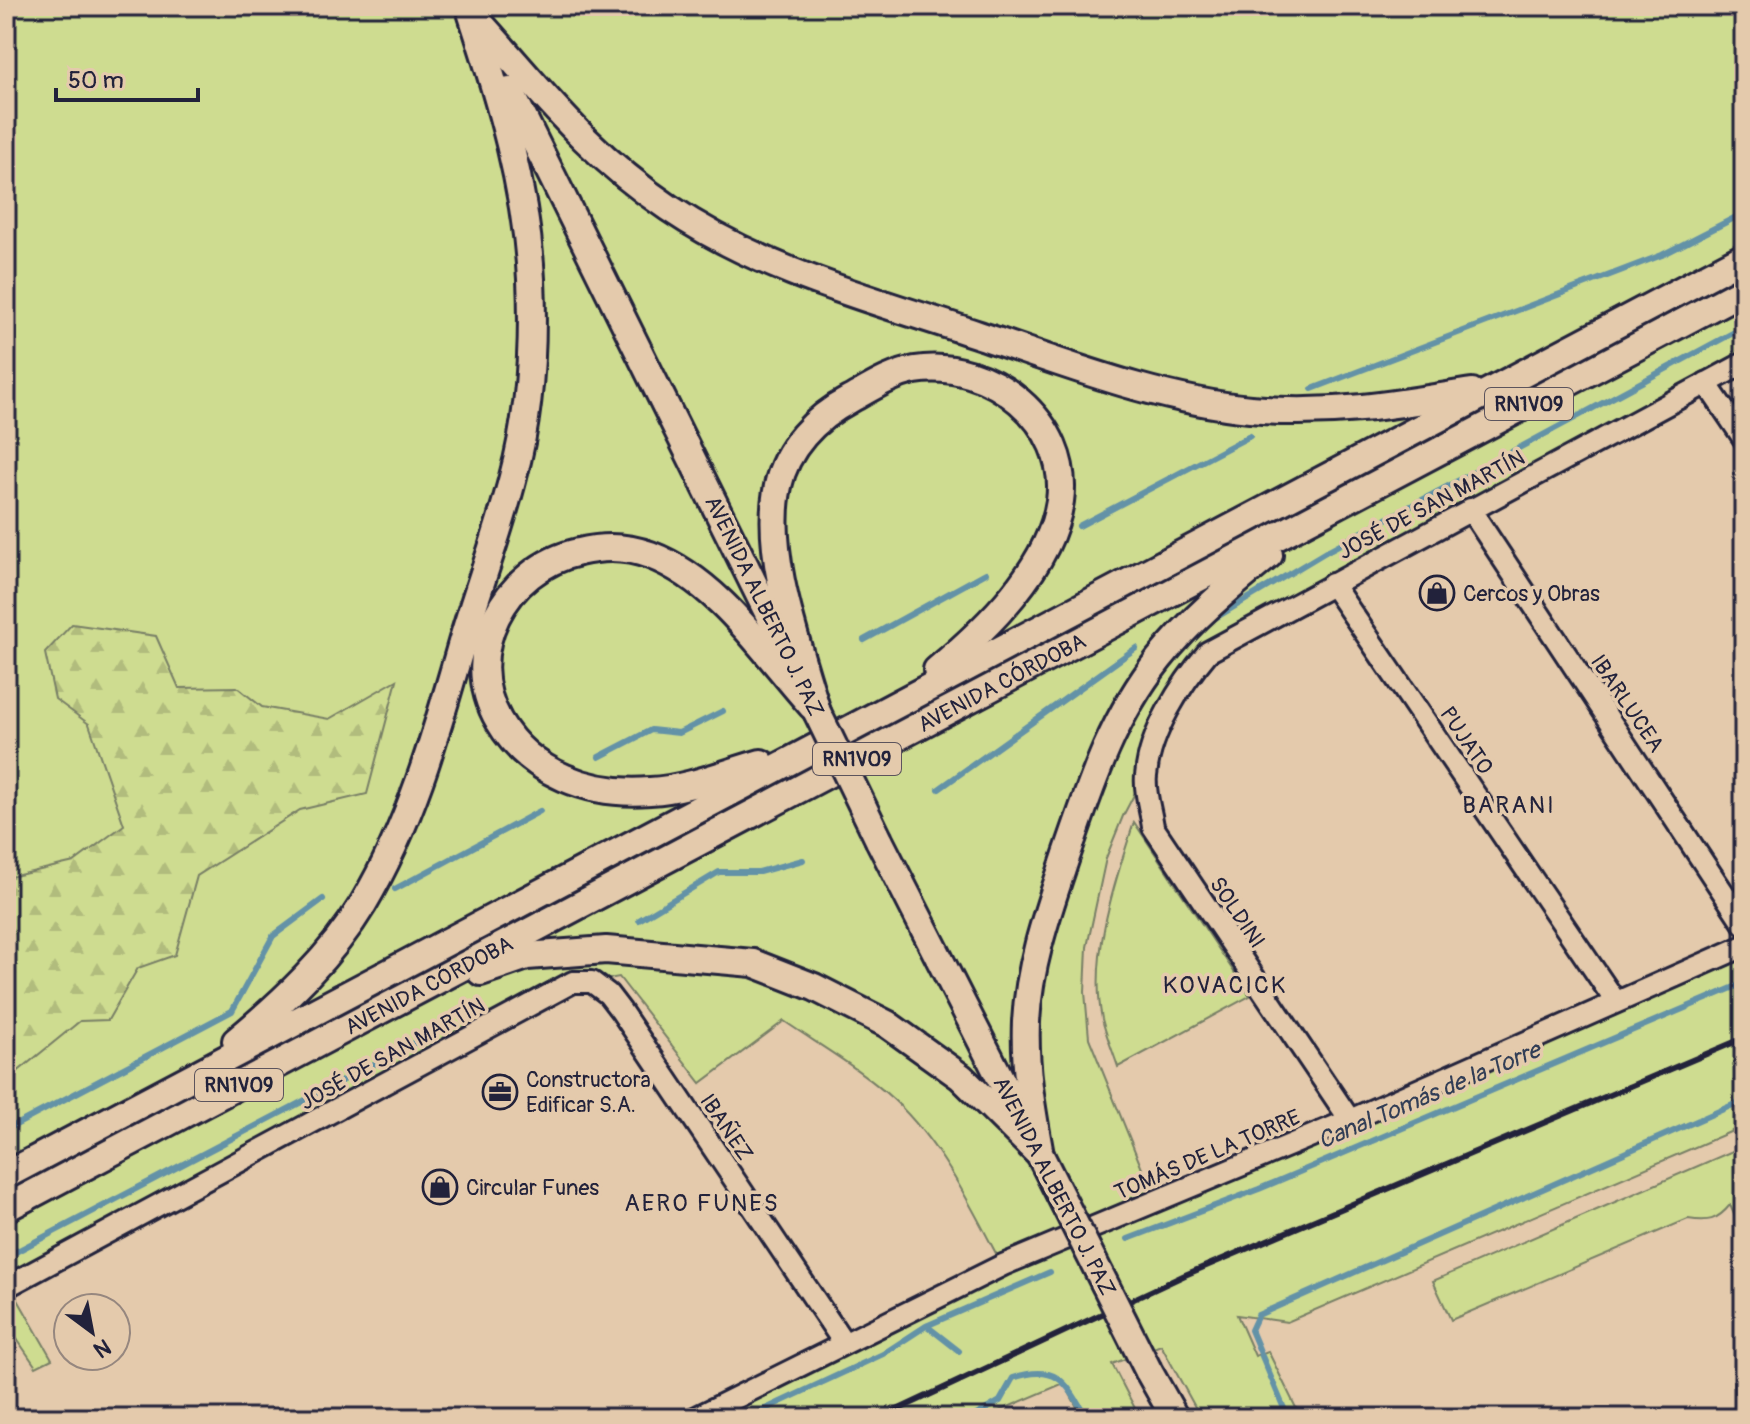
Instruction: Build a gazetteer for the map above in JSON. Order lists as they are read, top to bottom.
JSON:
{
  "streets": {
    "main road": ["RN1V09", "AVENIDA ALBERTO J. PAZ", "AVENIDA CÓRDOBA"],
    "street": [
      "JOSÉ DE SAN MARTÍN",
      "IBARLUCEA",
      "PUJATO",
      "SOLDINI",
      "IBAÑEZ",
      "TOMÁS DE LA TORRE"
    ]
  },
  "crossings": [
    ["JOSÉ DE SAN MARTÍN", "IBARLUCEA"],
    ["JOSÉ DE SAN MARTÍN", "PUJATO"],
    ["JOSÉ DE SAN MARTÍN", "SOLDINI"],
    ["JOSÉ DE SAN MARTÍN", "IBAÑEZ"],
    ["PUJATO", "TOMÁS DE LA TORRE"],
    ["SOLDINI", "TOMÁS DE LA TORRE"],
    ["IBAÑEZ", "TOMÁS DE LA TORRE"]
  ],
  "districts": ["BARANI", "KOVACICK", "AERO FUNES"],
  "water": ["Canal Tomás de la Torre"],
  "places": {
    "shop": ["Cercos y Obras", "Circular Funes"],
    "office": ["Constructora Edificar S.A."]
  },
  "scale_bar": "50 m",
  "north": "bottom right"
}
